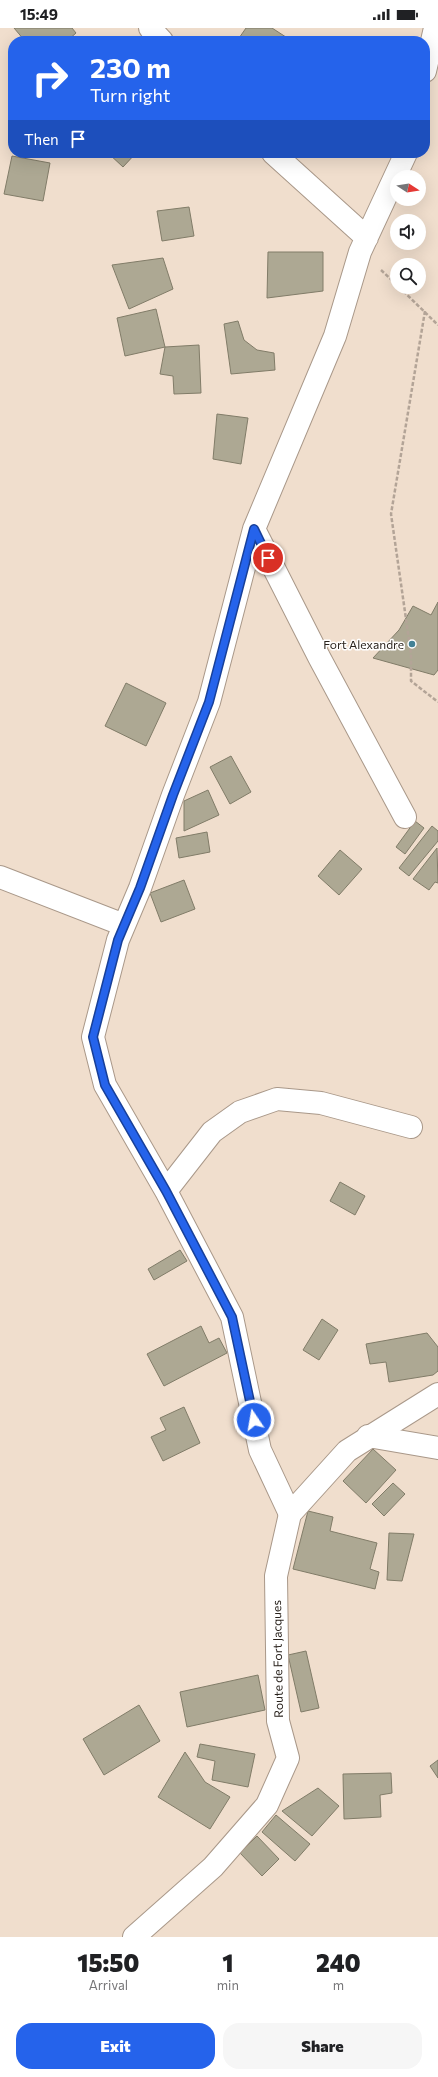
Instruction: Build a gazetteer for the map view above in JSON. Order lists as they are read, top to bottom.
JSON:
{
  "streets": {
    "street": ["Route de Fort Jacques"]
  },
  "places": ["Fort Alexandre"],
  "north": "right",
  "page": {
    "status": "15:49",
    "turn": ["230 m", "Turn right"],
    "then": "Then",
    "eta": [
      "15:50",
      "Arrival",
      "1",
      "min",
      "240",
      "m"
    ],
    "buttons": ["Exit", "Share"]
  }
}
